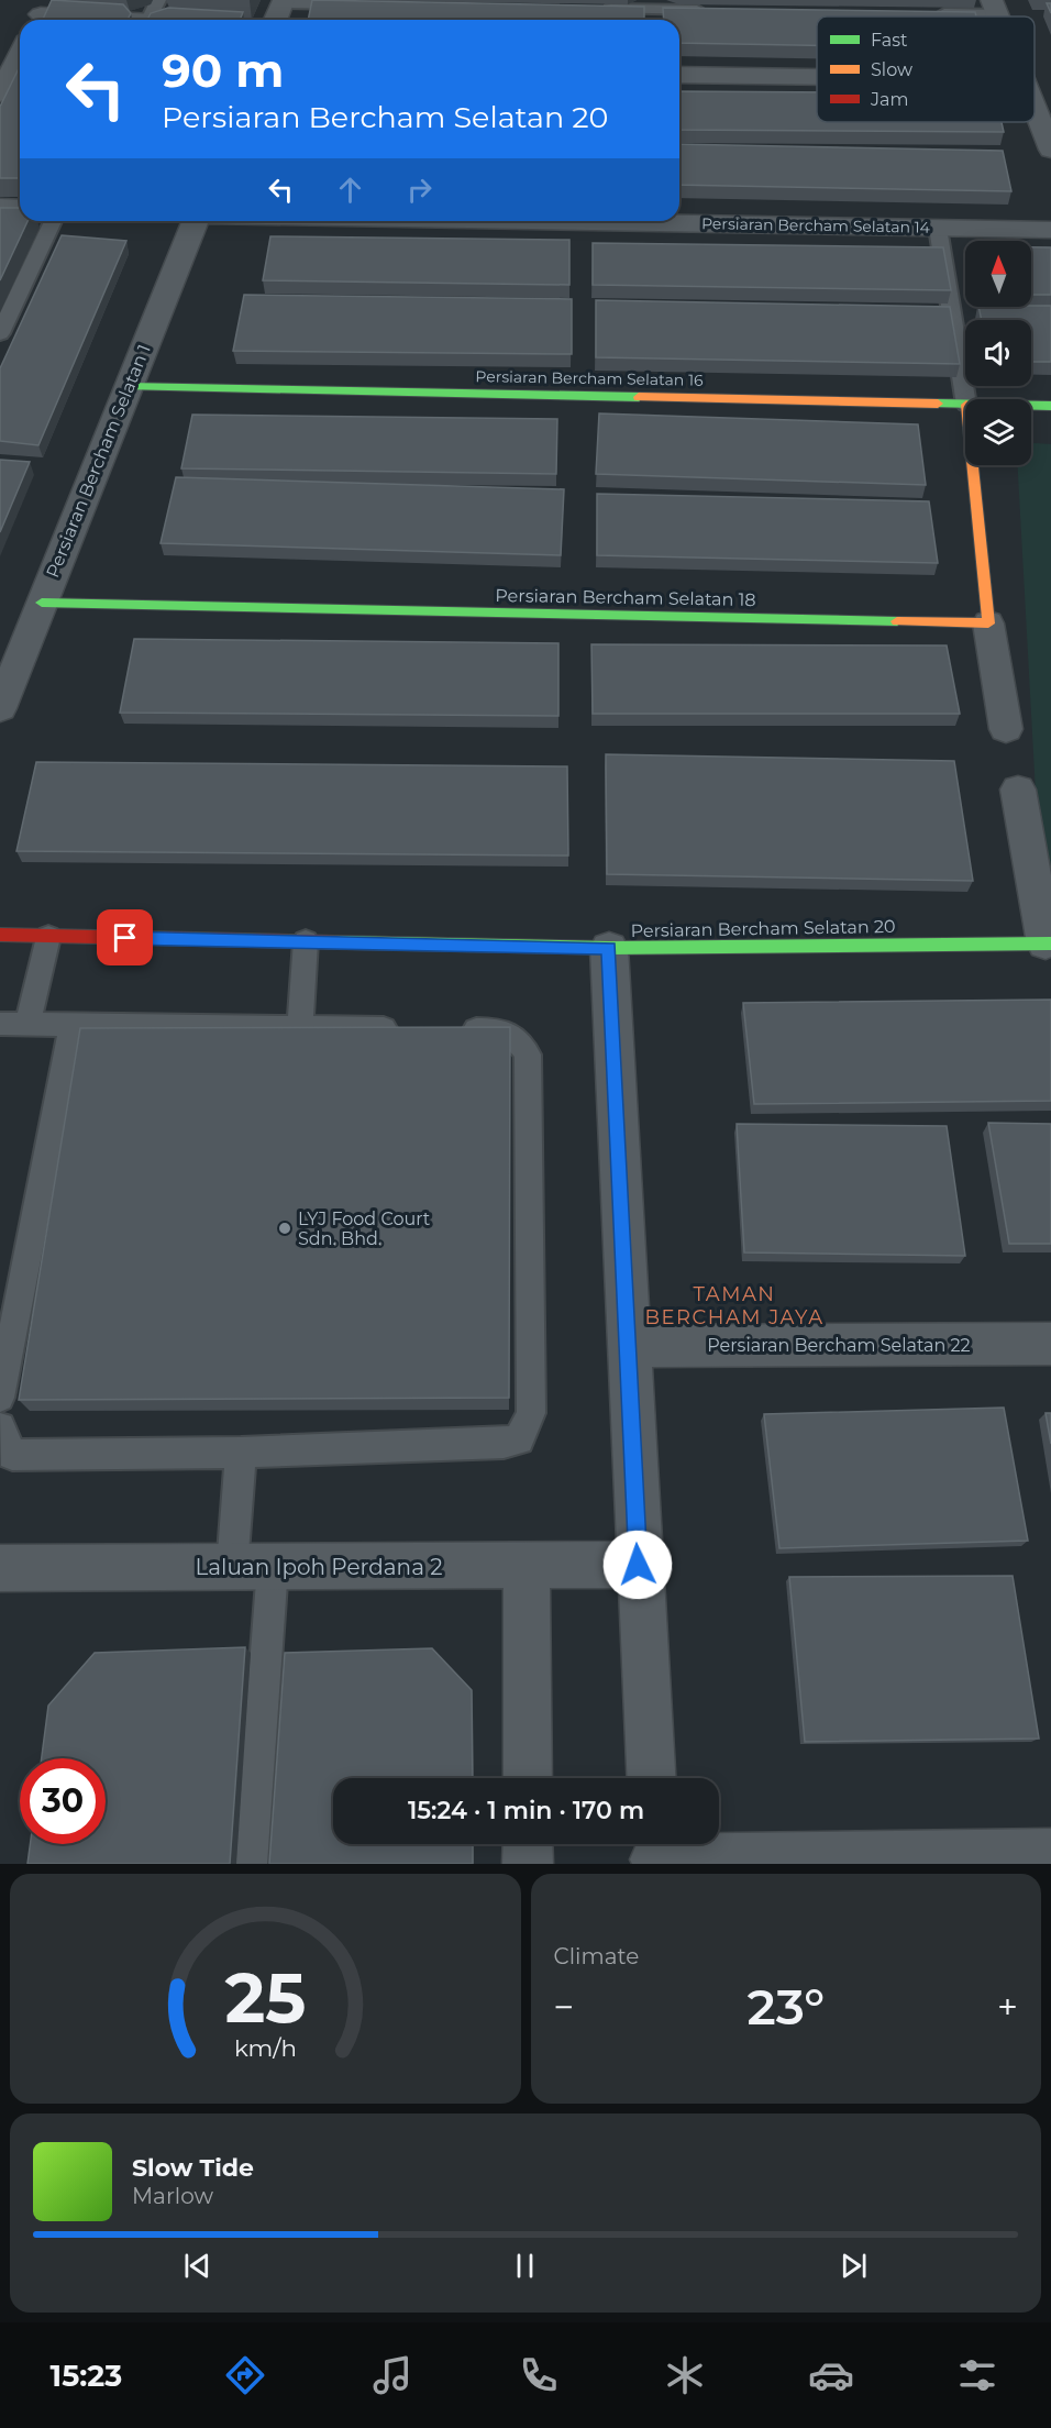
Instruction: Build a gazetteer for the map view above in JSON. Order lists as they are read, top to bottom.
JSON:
{
  "streets": {
    "street": [
      "Persiaran Bercham Selatan 14",
      "Persiaran Bercham Selatan 16",
      "Persiaran Bercham Selatan 1",
      "Persiaran Bercham Selatan 18",
      "Persiaran Bercham Selatan 20",
      "Persiaran Bercham Selatan 22",
      "Laluan Ipoh Perdana 2"
    ]
  },
  "crossings": [
    ["Persiaran Bercham Selatan 16", "Persiaran Bercham Selatan 1"],
    ["Persiaran Bercham Selatan 1", "Persiaran Bercham Selatan 18"]
  ],
  "districts": ["TAMAN BERCHAM JAYA"],
  "places": ["LYJ Food Court Sdn. Bhd."],
  "legend": ["Fast", "Slow", "Jam"],
  "north": "top",
  "page": {
    "turn": ["90 m", "Persiaran Bercham Selatan 20"],
    "limit": "30",
    "trip": "15:24 · 1 min · 170 m",
    "tile": "Climate",
    "heat": ["−", "23°", "+"],
    "song": ["Slow Tide", "Marlow"],
    "tabs": "15:23",
    "gauge": ["25", "km/h"]
  }
}
